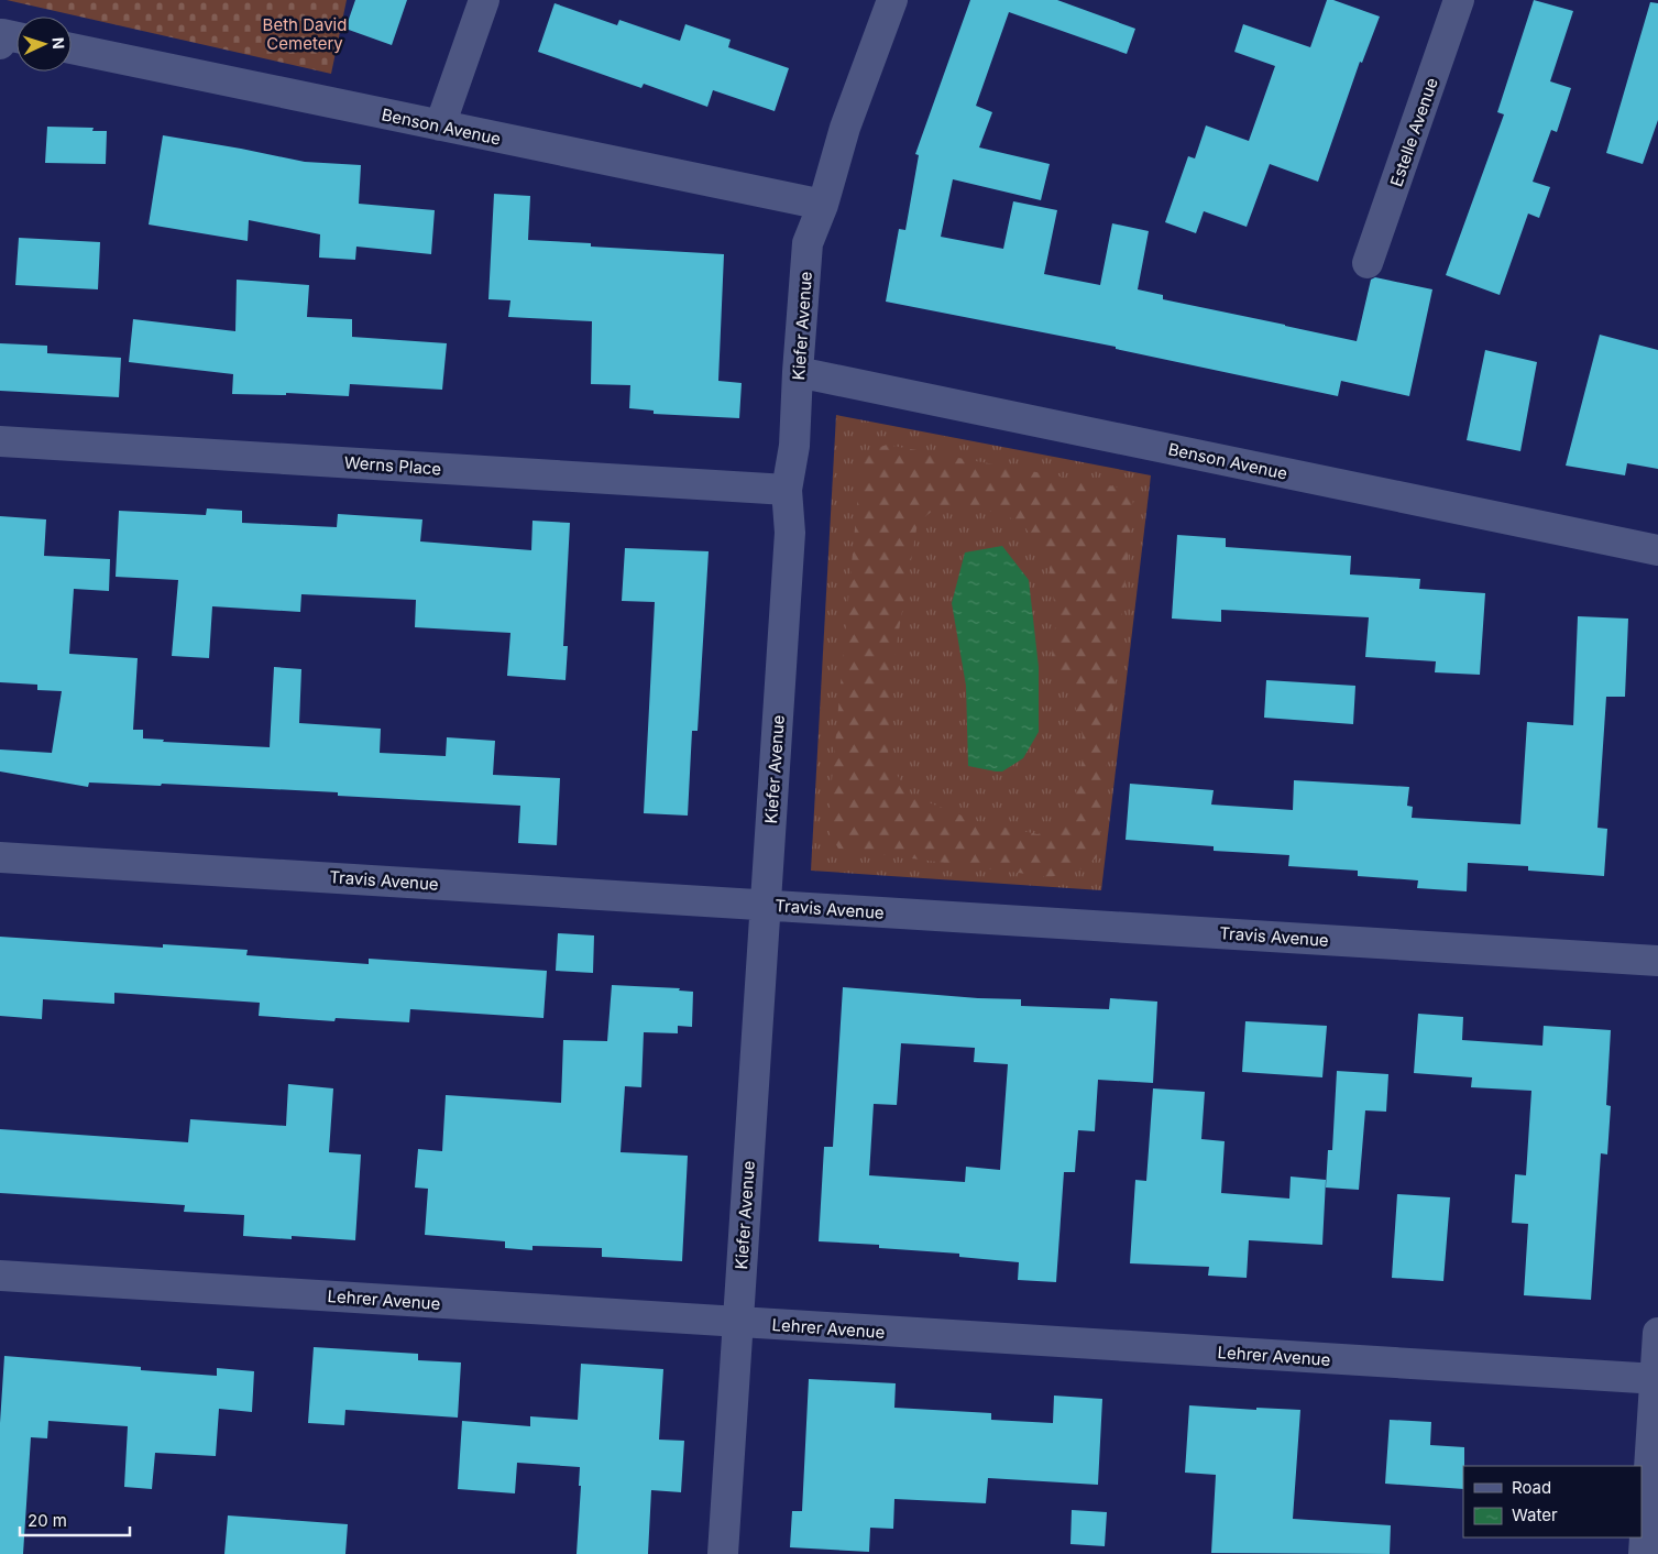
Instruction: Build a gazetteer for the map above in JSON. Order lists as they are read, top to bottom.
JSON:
{
  "streets": {
    "street": [
      "Benson Avenue",
      "Estelle Avenue",
      "Kiefer Avenue",
      "Werns Place",
      "Travis Avenue",
      "Lehrer Avenue"
    ]
  },
  "crossings": [
    ["Benson Avenue", "Kiefer Avenue"],
    ["Kiefer Avenue", "Werns Place"],
    ["Kiefer Avenue", "Travis Avenue"],
    ["Kiefer Avenue", "Lehrer Avenue"]
  ],
  "parks": ["Beth David Cemetery"],
  "legend": ["Road", "Water"],
  "scale_bar": "20 m",
  "north": "right"
}
